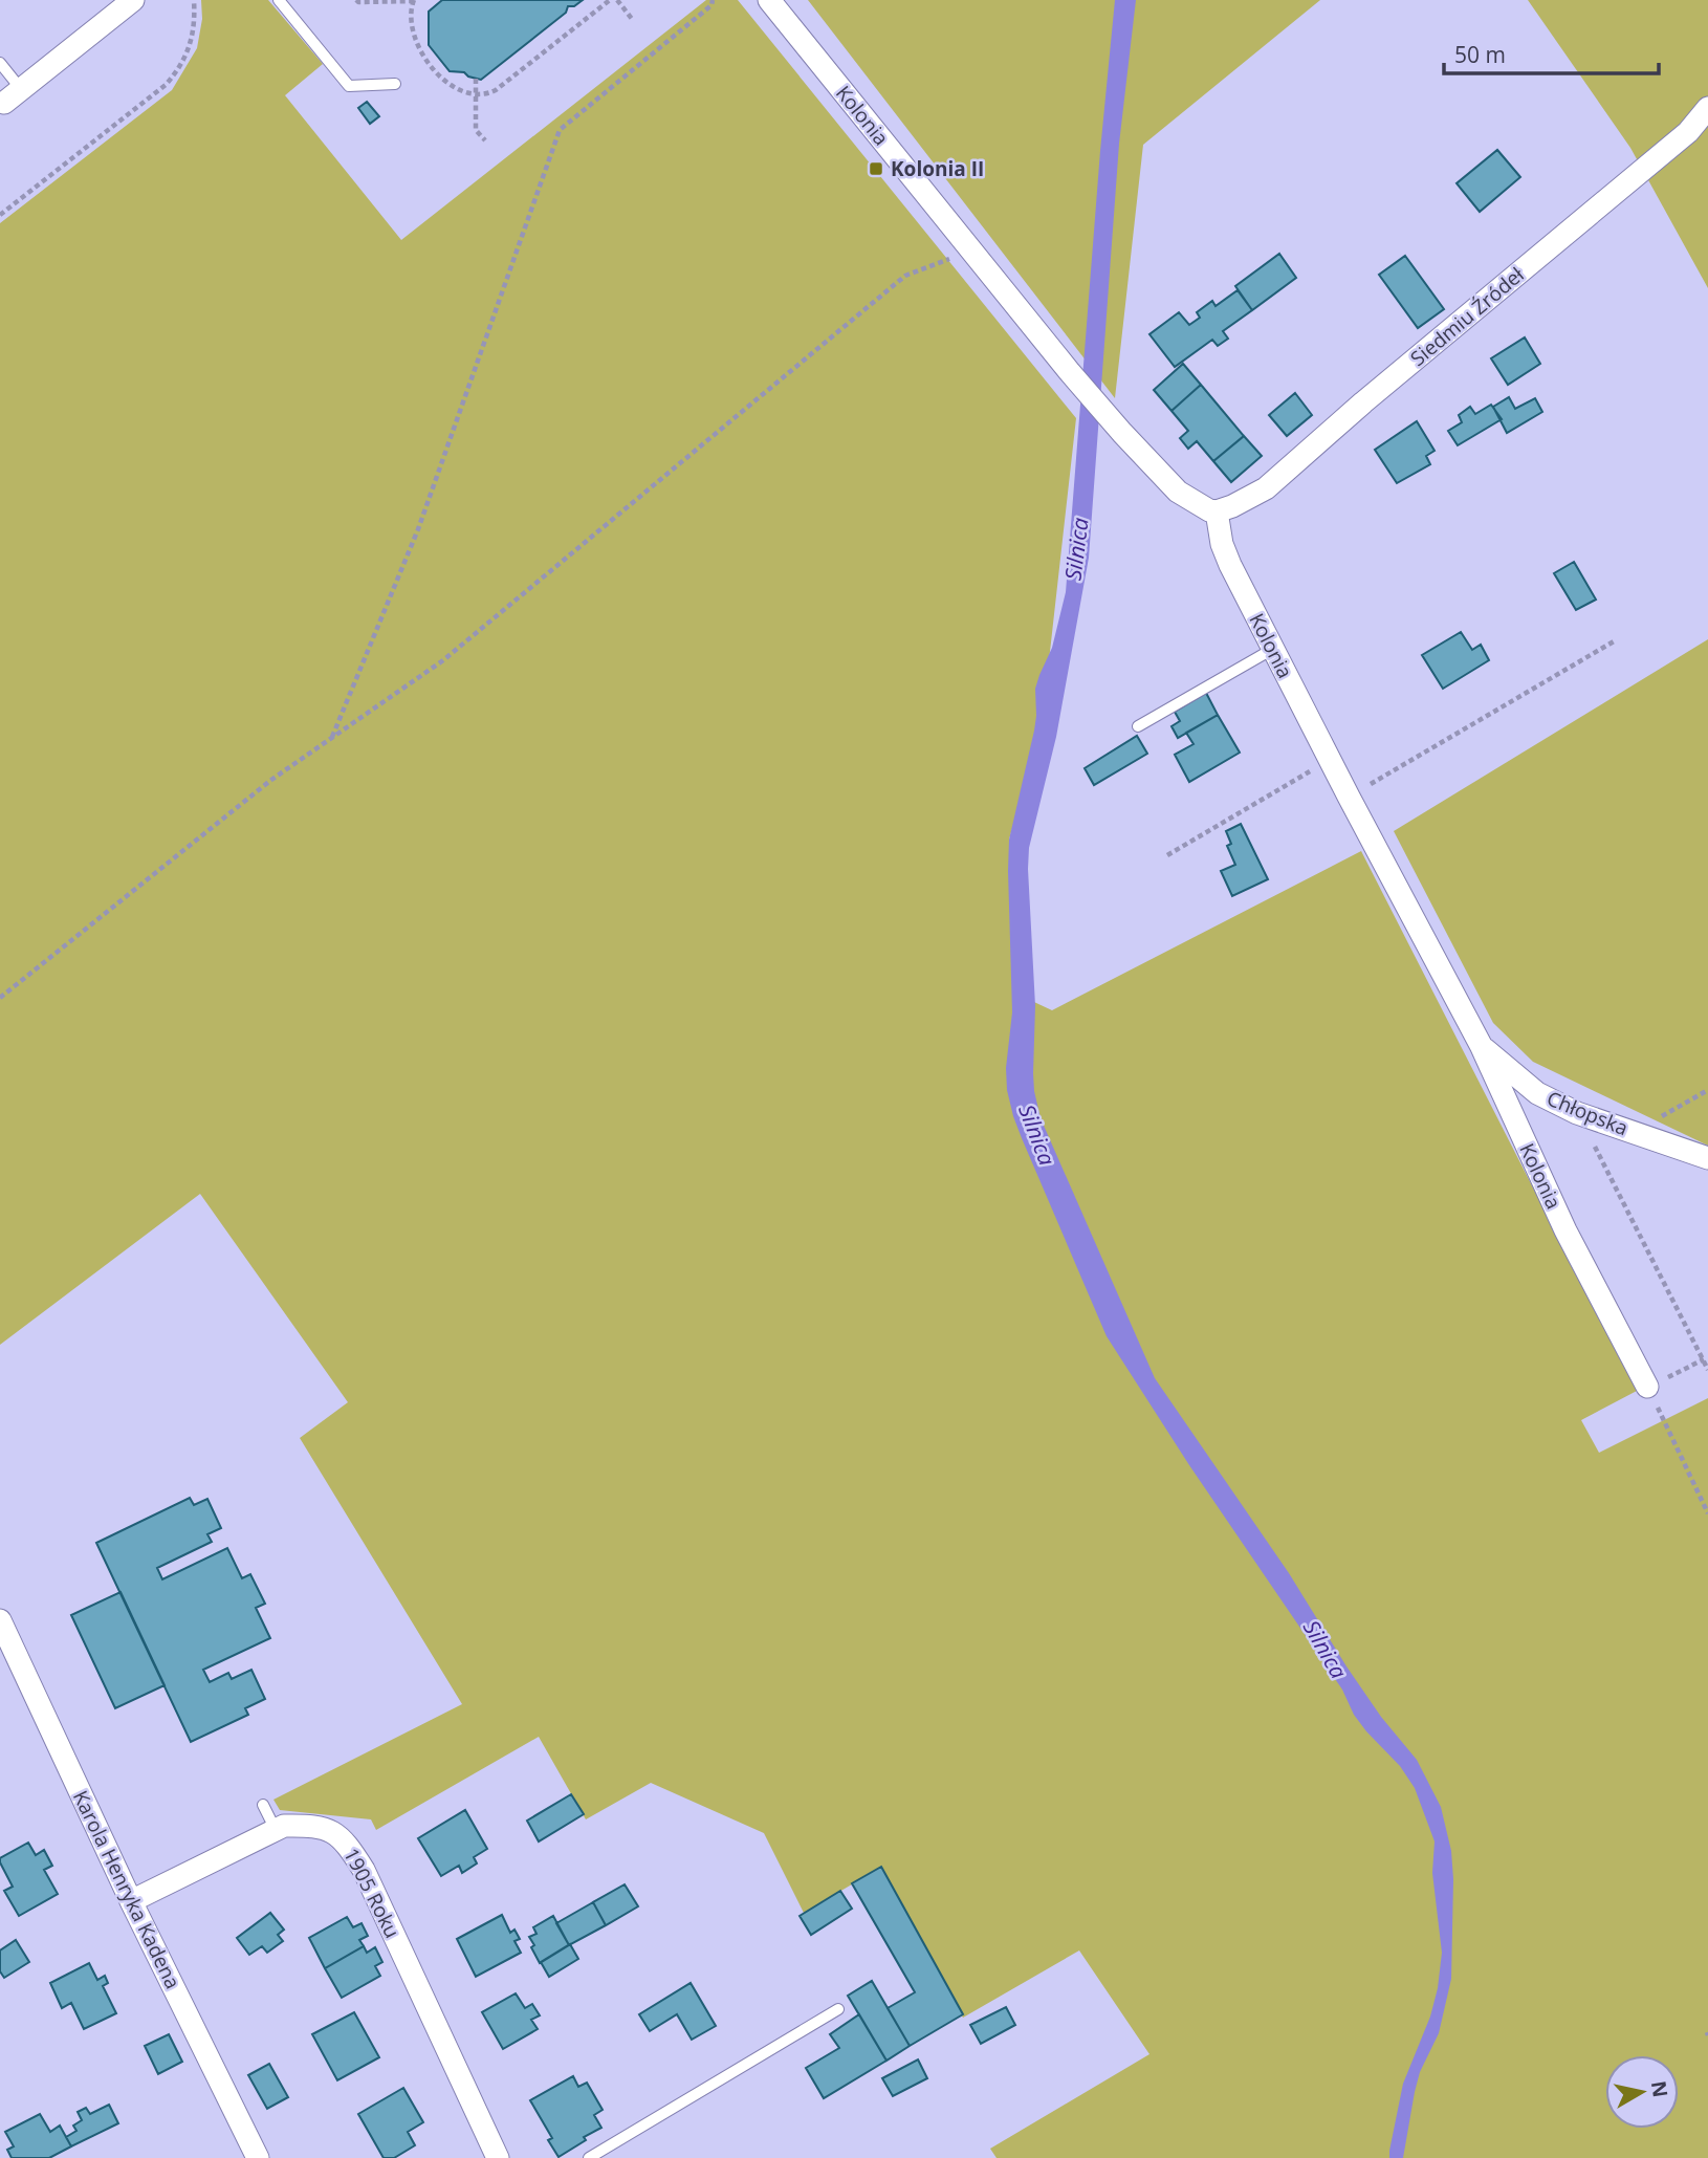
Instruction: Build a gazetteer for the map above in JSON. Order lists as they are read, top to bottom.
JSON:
{
  "streets": {
    "street": [
      "Kolonia",
      "Siedmiu Źródeł",
      "Chłopska",
      "Karola Henryka Kadena",
      "1905 Roku"
    ]
  },
  "crossings": [
    ["Kolonia", "Siedmiu Źródeł"],
    ["Kolonia", "Chłopska"],
    ["Karola Henryka Kadena", "1905 Roku"]
  ],
  "water": ["Silnica"],
  "places": {
    "transit": ["Kolonia II"]
  },
  "scale_bar": "50 m",
  "north": "right"
}
